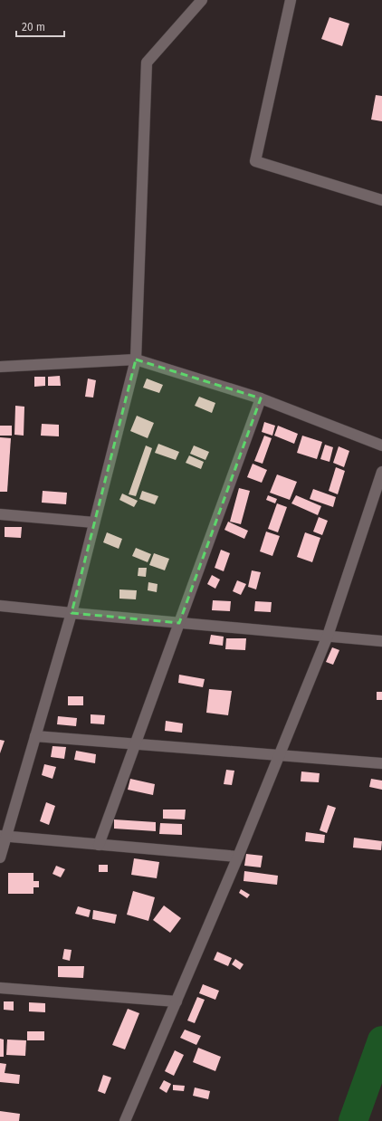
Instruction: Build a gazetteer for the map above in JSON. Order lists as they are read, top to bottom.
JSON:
{
  "scale_bar": "20 m"
}
